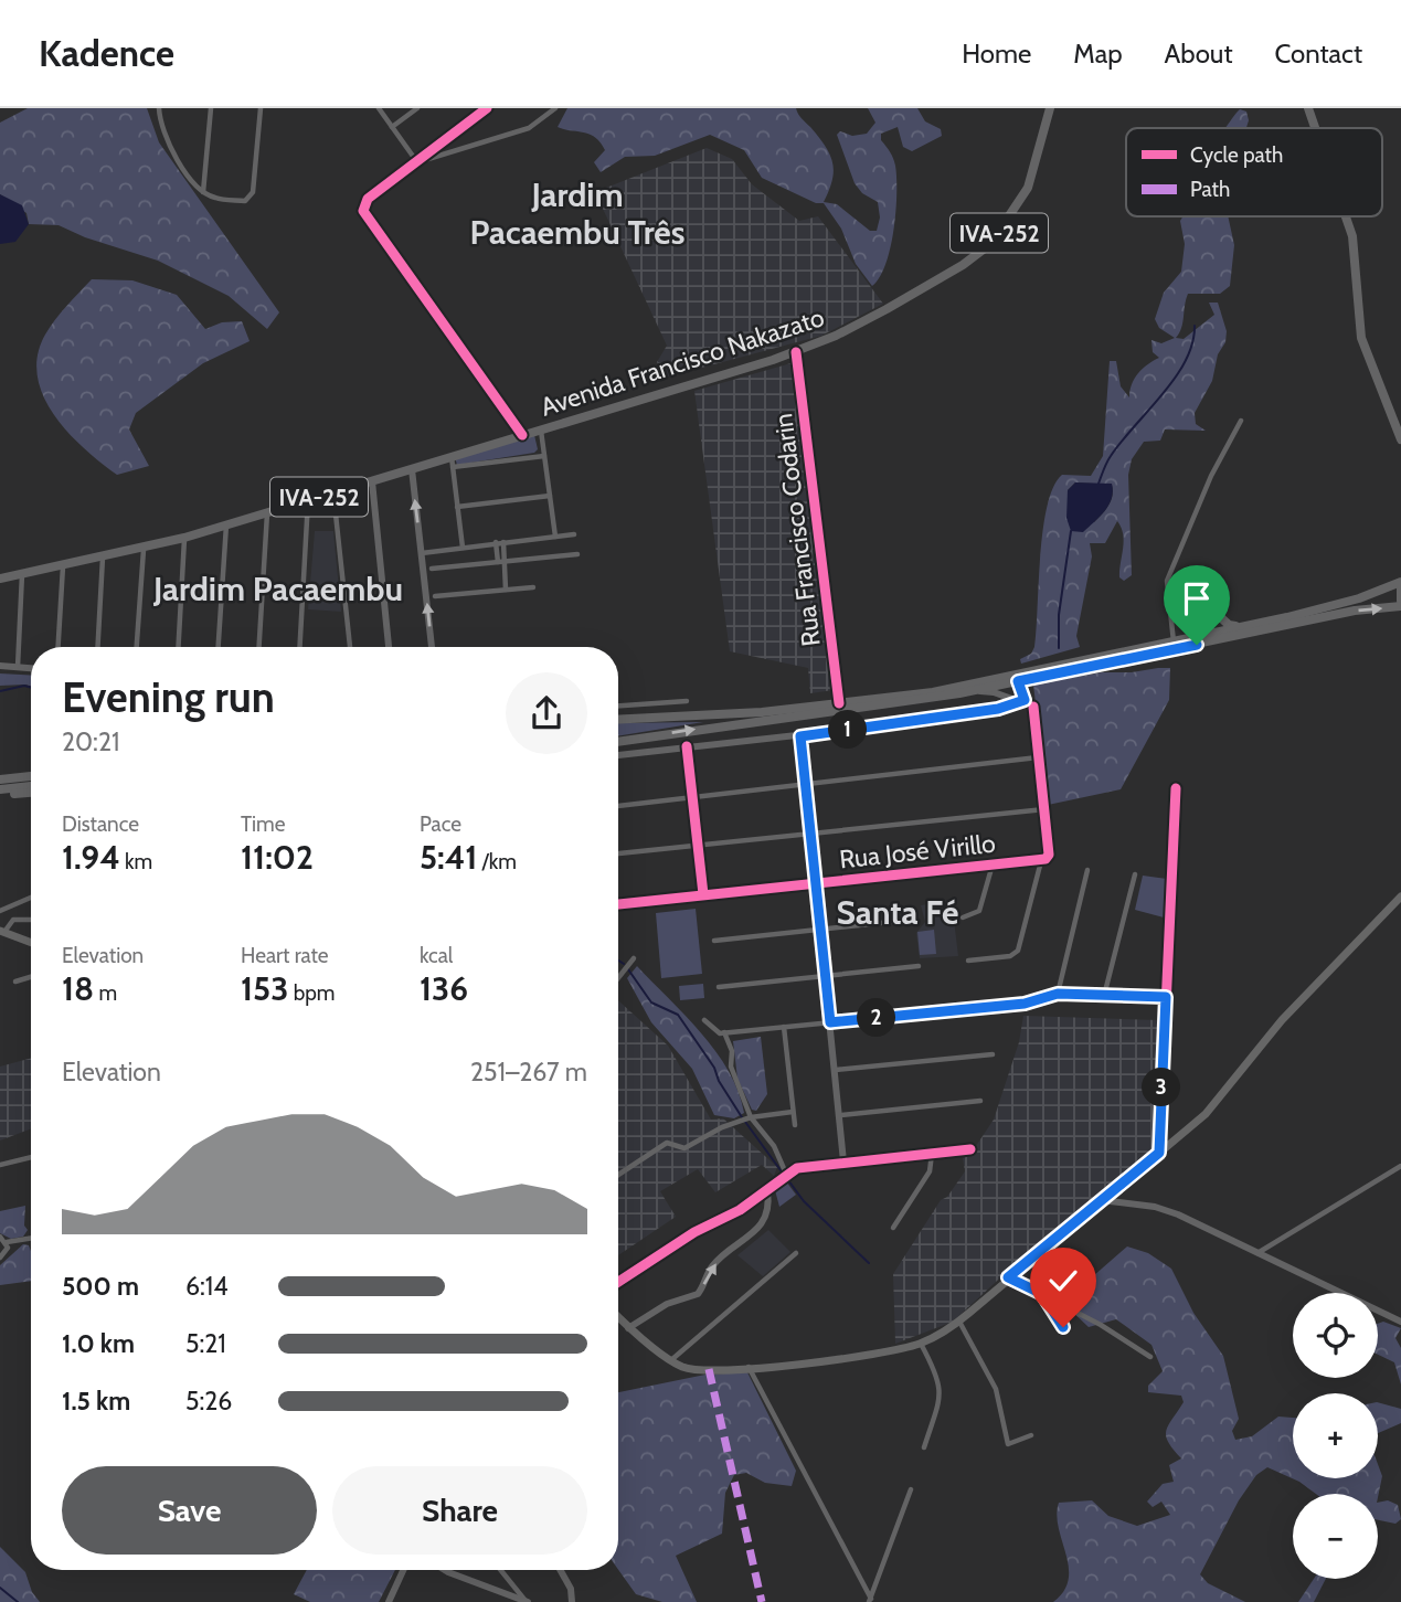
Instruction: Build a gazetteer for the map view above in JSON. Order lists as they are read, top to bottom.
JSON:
{
  "streets": {
    "main road": ["IVA-252", "Avenida Francisco Nakazato"],
    "street": ["Rua Francisco Codarin", "Rua José Virillo"]
  },
  "crossings": [
    ["Avenida Francisco Nakazato", "Rua Francisco Codarin"]
  ],
  "districts": ["Jardim Pacaembu Três", "Jardim Pacaembu", "Santa Fé"],
  "legend": ["Cycle path", "Path"],
  "page": {
    "header": "Kadence",
    "nav": [
      "Home",
      "Map",
      "About",
      "Contact"
    ],
    "heading": ["Evening run", "20:21"],
    "pins": ["1", "2", "3"],
    "stats": [
      ["Distance", "1.94 km"],
      ["Time", "11:02"],
      ["Pace", "5:41 /km"],
      ["Elevation", "18 m"],
      ["Heart rate", "153 bpm"],
      ["kcal", "136"]
    ],
    "chart": ["Elevation", "251–267 m"],
    "list": [
      {
        "name": "500 m",
        "note": "6:14"
      },
      {
        "name": "1.0 km",
        "note": "5:21"
      },
      {
        "name": "1.5 km",
        "note": "5:26"
      }
    ],
    "map_buttons": ["+", "−"],
    "buttons": ["Save", "Share"]
  }
}
